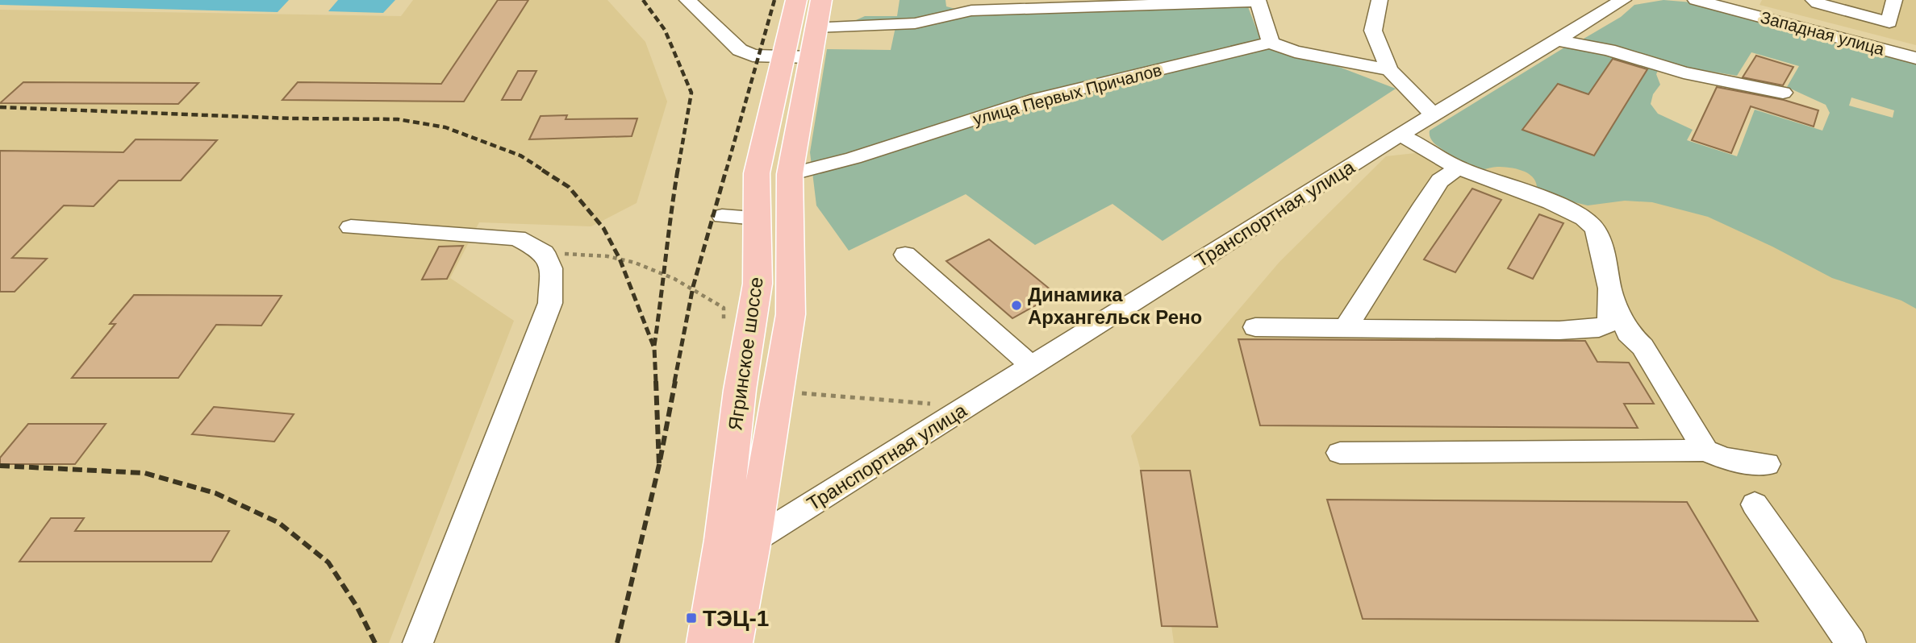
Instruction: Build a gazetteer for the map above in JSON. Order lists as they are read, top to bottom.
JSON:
{
  "streets": {
    "main road": ["Ягринское шоссе"],
    "street": ["Западная улица", "улица Первых Причалов", "Транспортная улица"]
  },
  "crossings": [
    ["улица Первых Причалов", "Ягринское шоссе"],
    ["Транспортная улица", "Ягринское шоссе"]
  ],
  "places": {
    "other": ["Динамика Архангельск Рено"],
    "transit": ["ТЭЦ-1"]
  }
}
